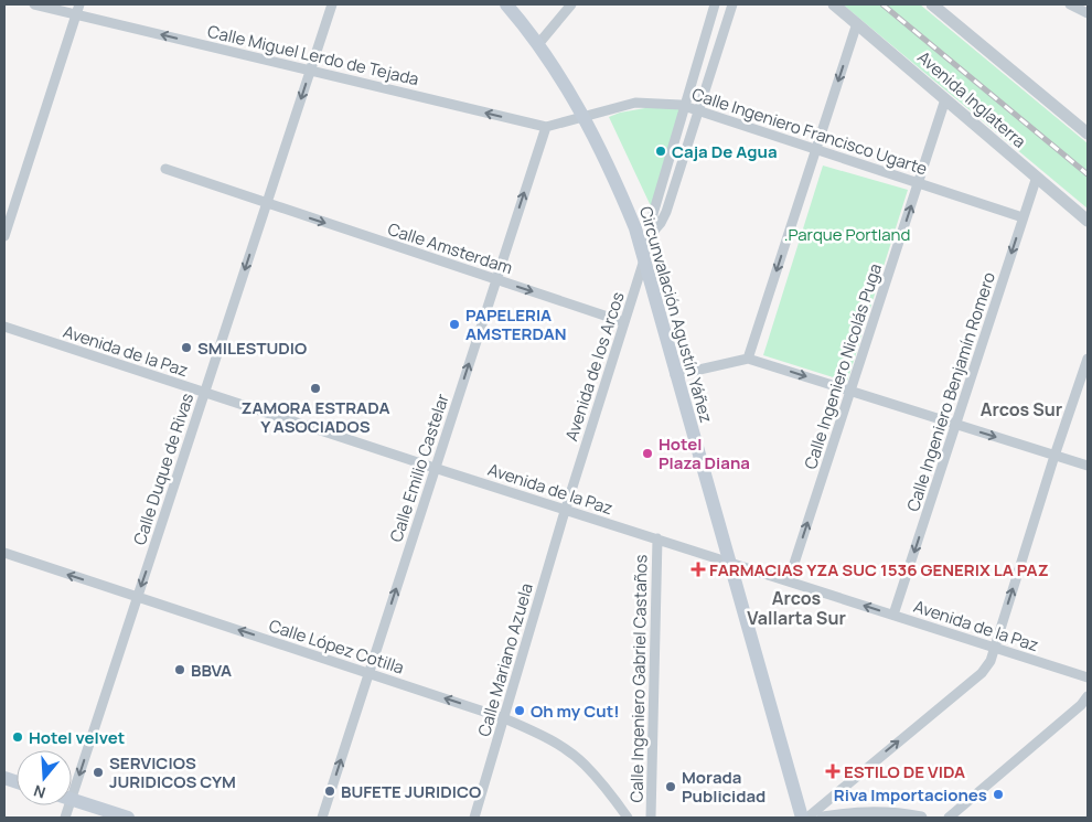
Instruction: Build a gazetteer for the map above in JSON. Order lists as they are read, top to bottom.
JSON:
{
  "streets": {
    "main road": ["Circunvalación Agustín Yáñez"],
    "street": [
      "Calle Miguel Lerdo de Tejada",
      "Avenida Inglaterra",
      "Calle Ingeniero Francisco Ugarte",
      "Calle Amsterdam",
      "Avenida de la Paz",
      "Avenida de los Arcos",
      "Calle Ingeniero Nicolás Puga",
      "Calle Ingeniero Benjamín Romero",
      "Calle Emilio Castelar",
      "Calle Duque de Rivas",
      "Calle López Cotilla",
      "Calle Mariano Azuela",
      "Calle Ingeniero Gabriel Castaños"
    ]
  },
  "crossings": [
    ["Calle Miguel Lerdo de Tejada", "Calle Ingeniero Francisco Ugarte"],
    ["Calle Miguel Lerdo de Tejada", "Circunvalación Agustín Yáñez"],
    ["Calle Miguel Lerdo de Tejada", "Calle Emilio Castelar"],
    ["Calle Miguel Lerdo de Tejada", "Calle Duque de Rivas"],
    ["Avenida Inglaterra", "Calle Ingeniero Nicolás Puga"],
    ["Avenida Inglaterra", "Calle Ingeniero Benjamín Romero"],
    ["Calle Ingeniero Francisco Ugarte", "Circunvalación Agustín Yáñez"],
    ["Calle Ingeniero Francisco Ugarte", "Avenida de los Arcos"],
    ["Calle Ingeniero Francisco Ugarte", "Calle Ingeniero Nicolás Puga"],
    ["Calle Ingeniero Francisco Ugarte", "Calle Ingeniero Benjamín Romero"],
    ["Calle Amsterdam", "Avenida de los Arcos"],
    ["Calle Amsterdam", "Calle Emilio Castelar"],
    ["Calle Amsterdam", "Calle Duque de Rivas"],
    ["Circunvalación Agustín Yáñez", "Avenida de la Paz"],
    ["Circunvalación Agustín Yáñez", "Avenida de los Arcos"],
    ["Avenida de la Paz", "Avenida de los Arcos"],
    ["Avenida de la Paz", "Calle Ingeniero Nicolás Puga"],
    ["Avenida de la Paz", "Calle Ingeniero Benjamín Romero"],
    ["Avenida de la Paz", "Calle Emilio Castelar"],
    ["Avenida de la Paz", "Calle Duque de Rivas"],
    ["Avenida de la Paz", "Calle Mariano Azuela"],
    ["Avenida de la Paz", "Calle Ingeniero Gabriel Castaños"],
    ["Avenida de los Arcos", "Calle Mariano Azuela"],
    ["Calle Emilio Castelar", "Calle López Cotilla"],
    ["Calle Duque de Rivas", "Calle López Cotilla"],
    ["Calle López Cotilla", "Calle Mariano Azuela"]
  ],
  "one_way": [
    "Calle Miguel Lerdo de Tejada",
    "Calle Amsterdam",
    "Calle Ingeniero Nicolás Puga",
    "Calle Ingeniero Benjamín Romero",
    "Calle Emilio Castelar",
    "Calle Duque de Rivas",
    "Calle López Cotilla"
  ],
  "districts": ["Arcos Sur", "Arcos Vallarta Sur"],
  "parks": [".Parque Portland"],
  "places": {
    "other": [
      "Caja De Agua",
      "PAPELERIA AMSTERDAN",
      "SMILESTUDIO",
      "ZAMORA ESTRADA Y ASOCIADOS",
      "Hotel Plaza Diana",
      "BBVA",
      "Oh my Cut!",
      "Hotel velvet",
      "SERVICIOS JURIDICOS CYM",
      "Morada Publicidad",
      "BUFETE JURIDICO",
      "Riva Importaciones"
    ],
    "health": ["FARMACIAS YZA SUC 1536 GENERIX LA PAZ", "ESTILO DE VIDA"]
  },
  "north": "bottom"
}
